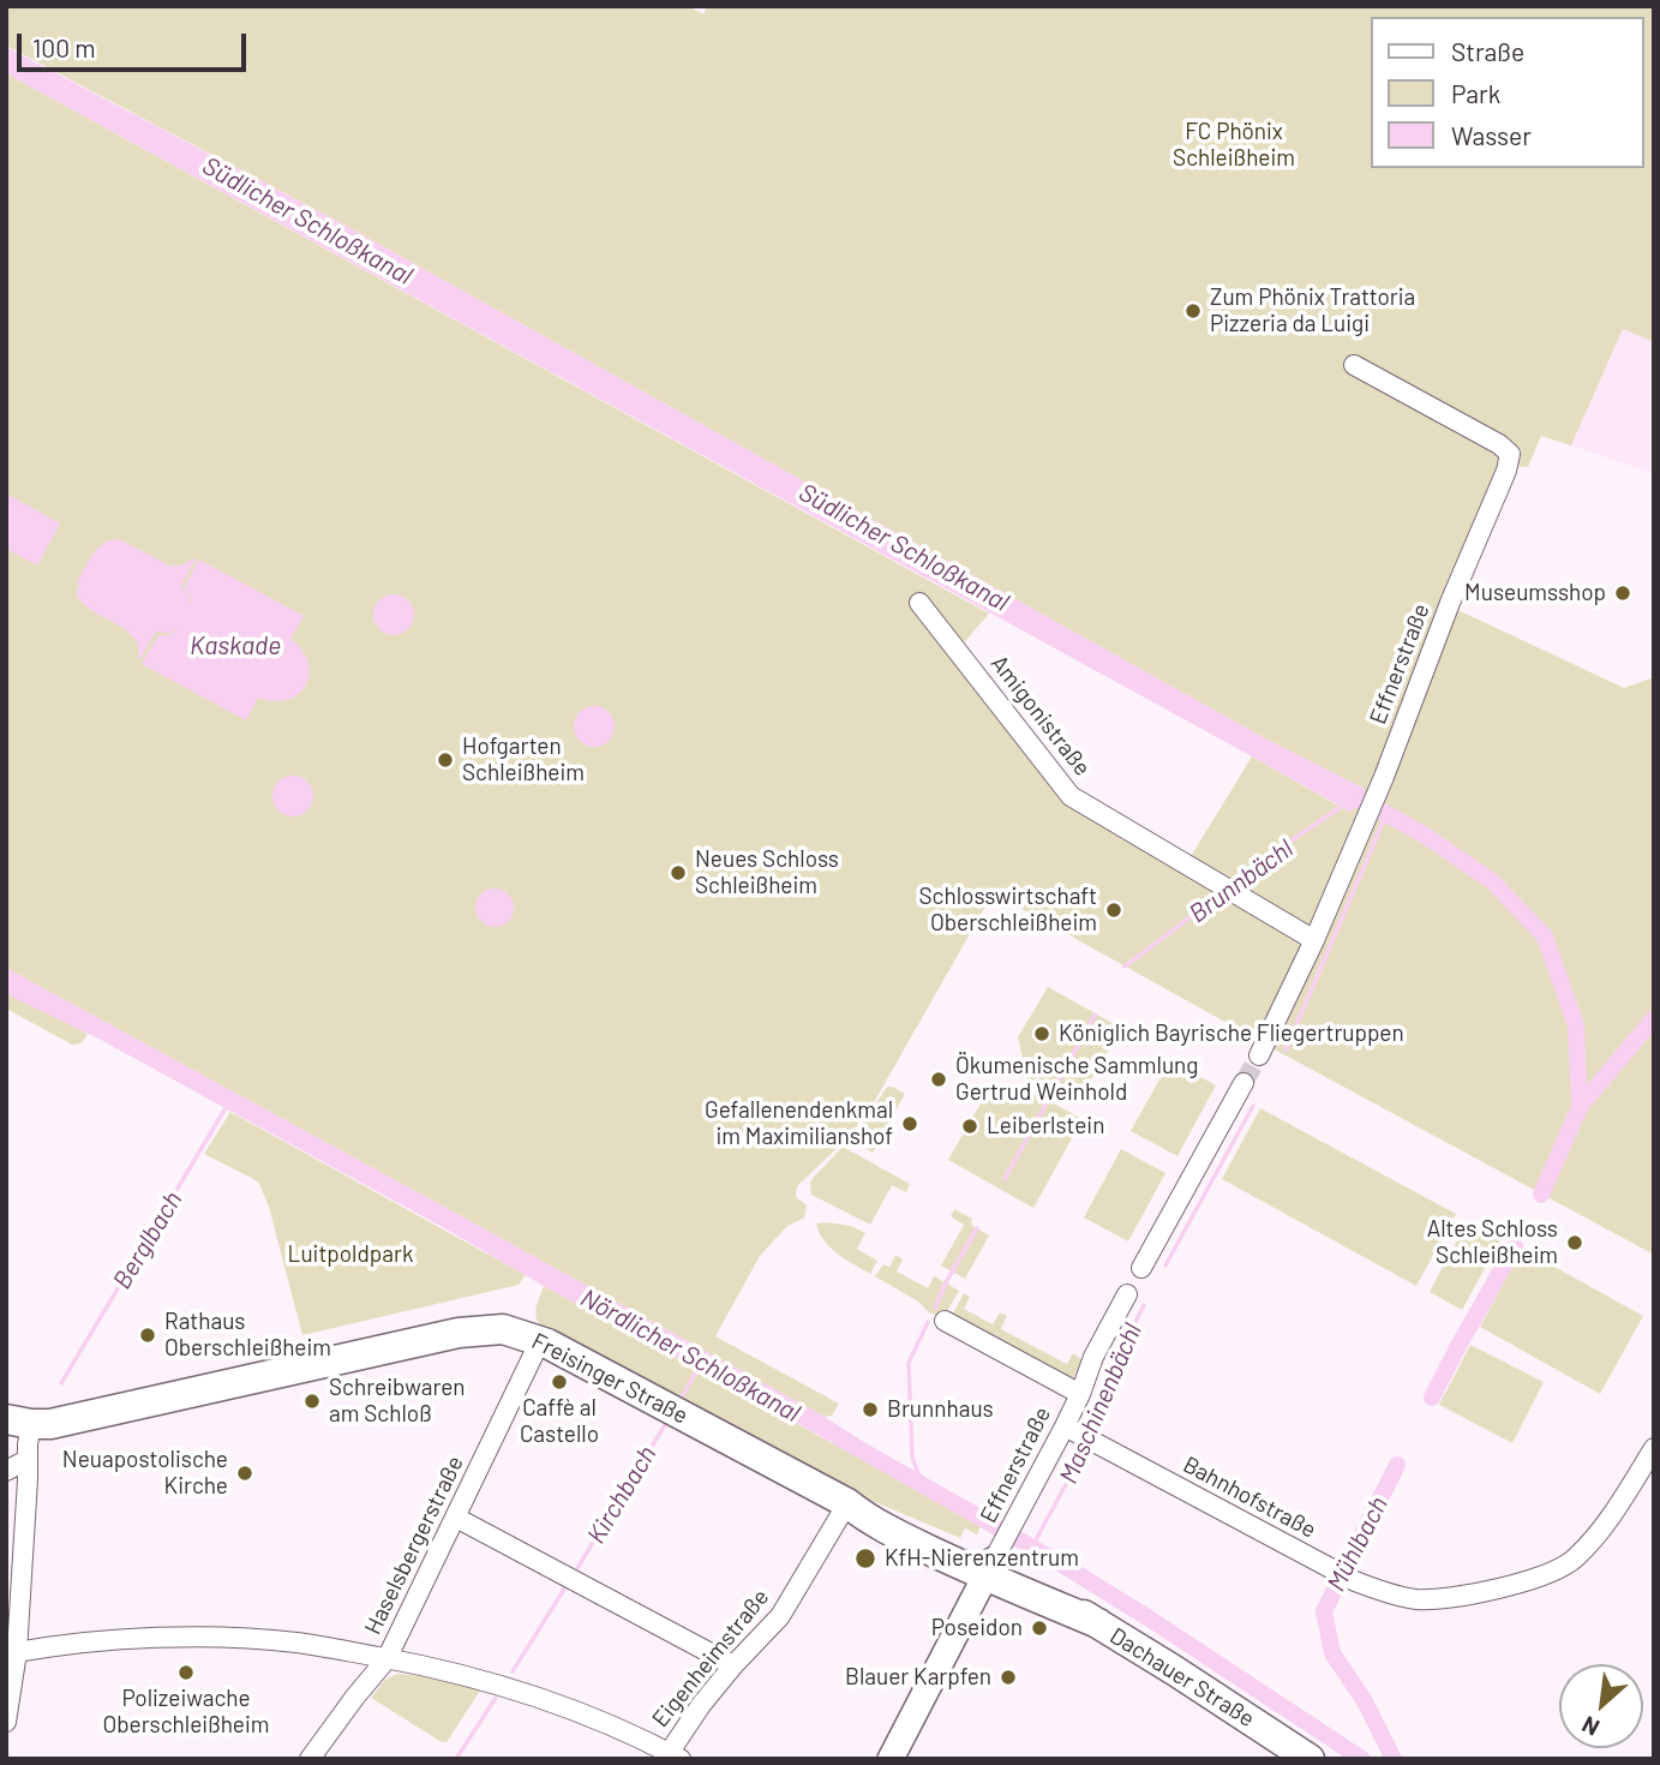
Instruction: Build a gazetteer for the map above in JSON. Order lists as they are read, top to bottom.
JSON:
{
  "streets": {
    "main road": ["Freisinger Straße", "Dachauer Straße"],
    "street": [
      "Effnerstraße",
      "Amigonistraße",
      "Bahnhofstraße",
      "Haselsbergerstraße",
      "Eigenheimstraße"
    ]
  },
  "crossings": [
    ["Effnerstraße", "Amigonistraße"],
    ["Effnerstraße", "Freisinger Straße"],
    ["Effnerstraße", "Bahnhofstraße"],
    ["Effnerstraße", "Dachauer Straße"],
    ["Freisinger Straße", "Haselsbergerstraße"],
    ["Freisinger Straße", "Eigenheimstraße"],
    ["Freisinger Straße", "Dachauer Straße"]
  ],
  "water": [
    "Südlicher Schloßkanal",
    "Kaskade",
    "Brunnbächl",
    "Berglbach",
    "Nördlicher Schloßkanal",
    "Maschinenbächl",
    "Kirchbach",
    "Mühlbach"
  ],
  "parks": ["FC Phönix Schleißheim", "Luitpoldpark"],
  "places": [
    "Zum Phönix Trattoria Pizzeria da Luigi",
    "Museumsshop",
    "Hofgarten Schleißheim",
    "Neues Schloss Schleißheim",
    "Schlosswirtschaft Oberschleißheim",
    "Königlich Bayrische Fliegertruppen",
    "Ökumenische Sammlung Gertrud Weinhold",
    "Gefallenendenkmal im Maximilianshof",
    "Leiberlstein",
    "Altes Schloss Schleißheim",
    "Rathaus Oberschleißheim",
    "Caffè al Castello",
    "Schreibwaren am Schloß",
    "Brunnhaus",
    "Neuapostolische Kirche",
    "KfH-Nierenzentrum",
    "Poseidon",
    "Polizeiwache Oberschleißheim",
    "Blauer Karpfen"
  ],
  "legend": ["Straße", "Park", "Wasser"],
  "scale_bar": "100 m",
  "north": "bottom left"
}
